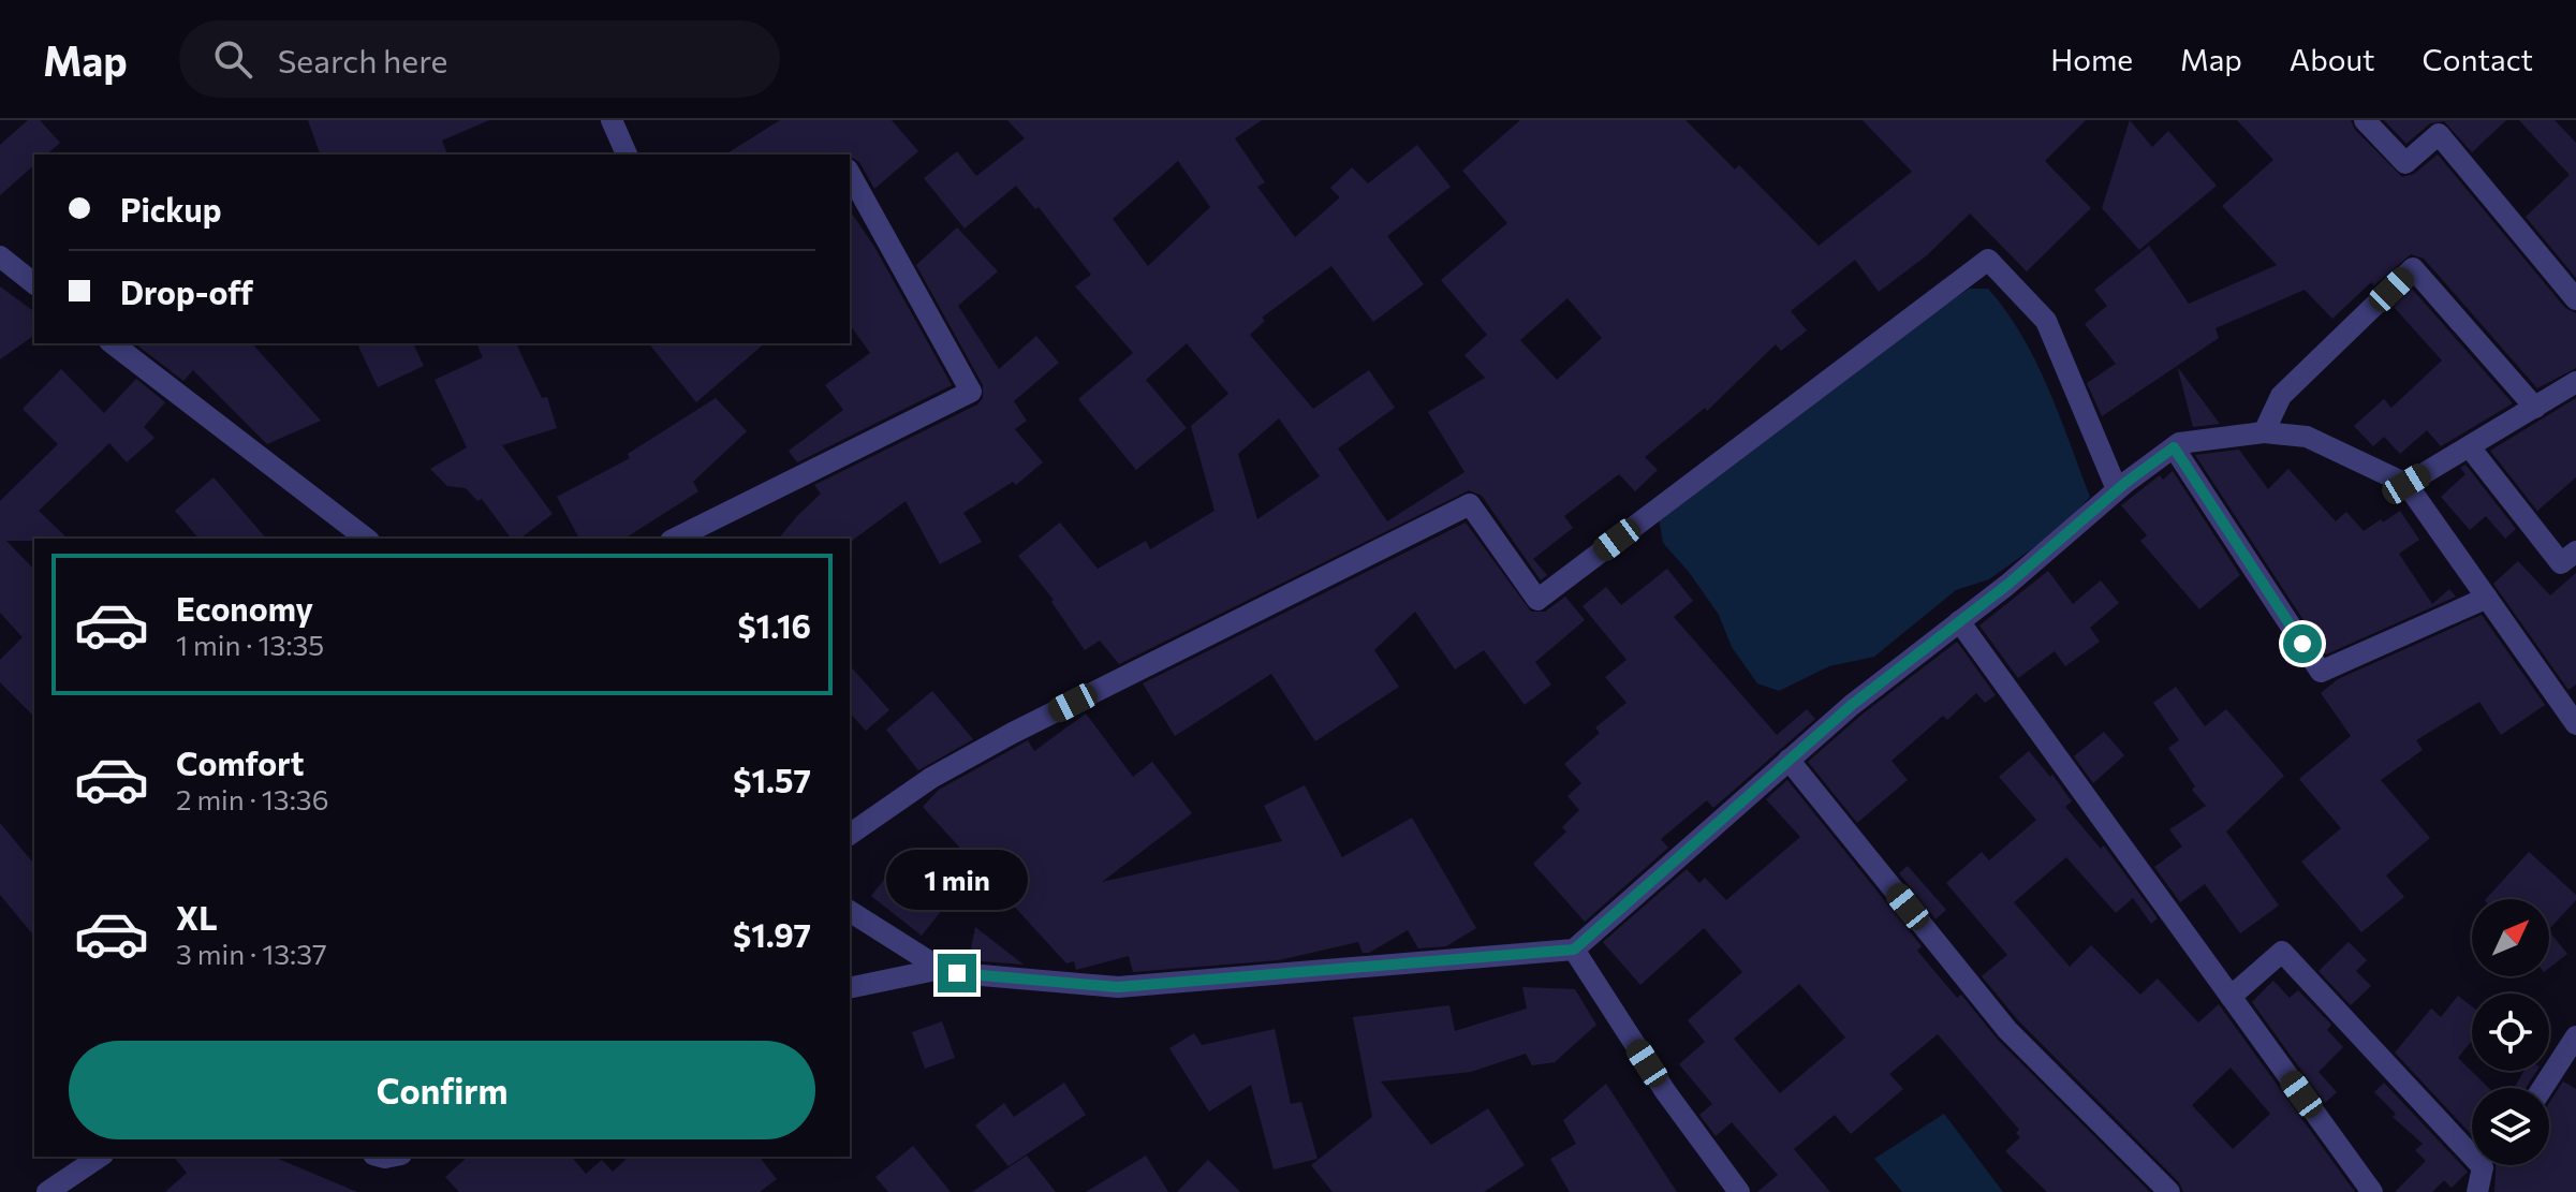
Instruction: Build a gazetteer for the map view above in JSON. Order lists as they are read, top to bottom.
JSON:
{
  "north": "top right",
  "page": {
    "header": "Map",
    "search": "Search here",
    "nav": [
      "Home",
      "Map",
      "About",
      "Contact"
    ],
    "banner": ["Pickup", "Drop-off"],
    "list": [
      {
        "name": "Economy",
        "note": "1 min · 13:35",
        "value": "$1.16"
      },
      {
        "name": "Comfort",
        "note": "2 min · 13:36",
        "value": "$1.57"
      },
      {
        "name": "XL",
        "note": "3 min · 13:37",
        "value": "$1.97"
      }
    ],
    "bubble": "1 min",
    "buttons": "Confirm"
  }
}
